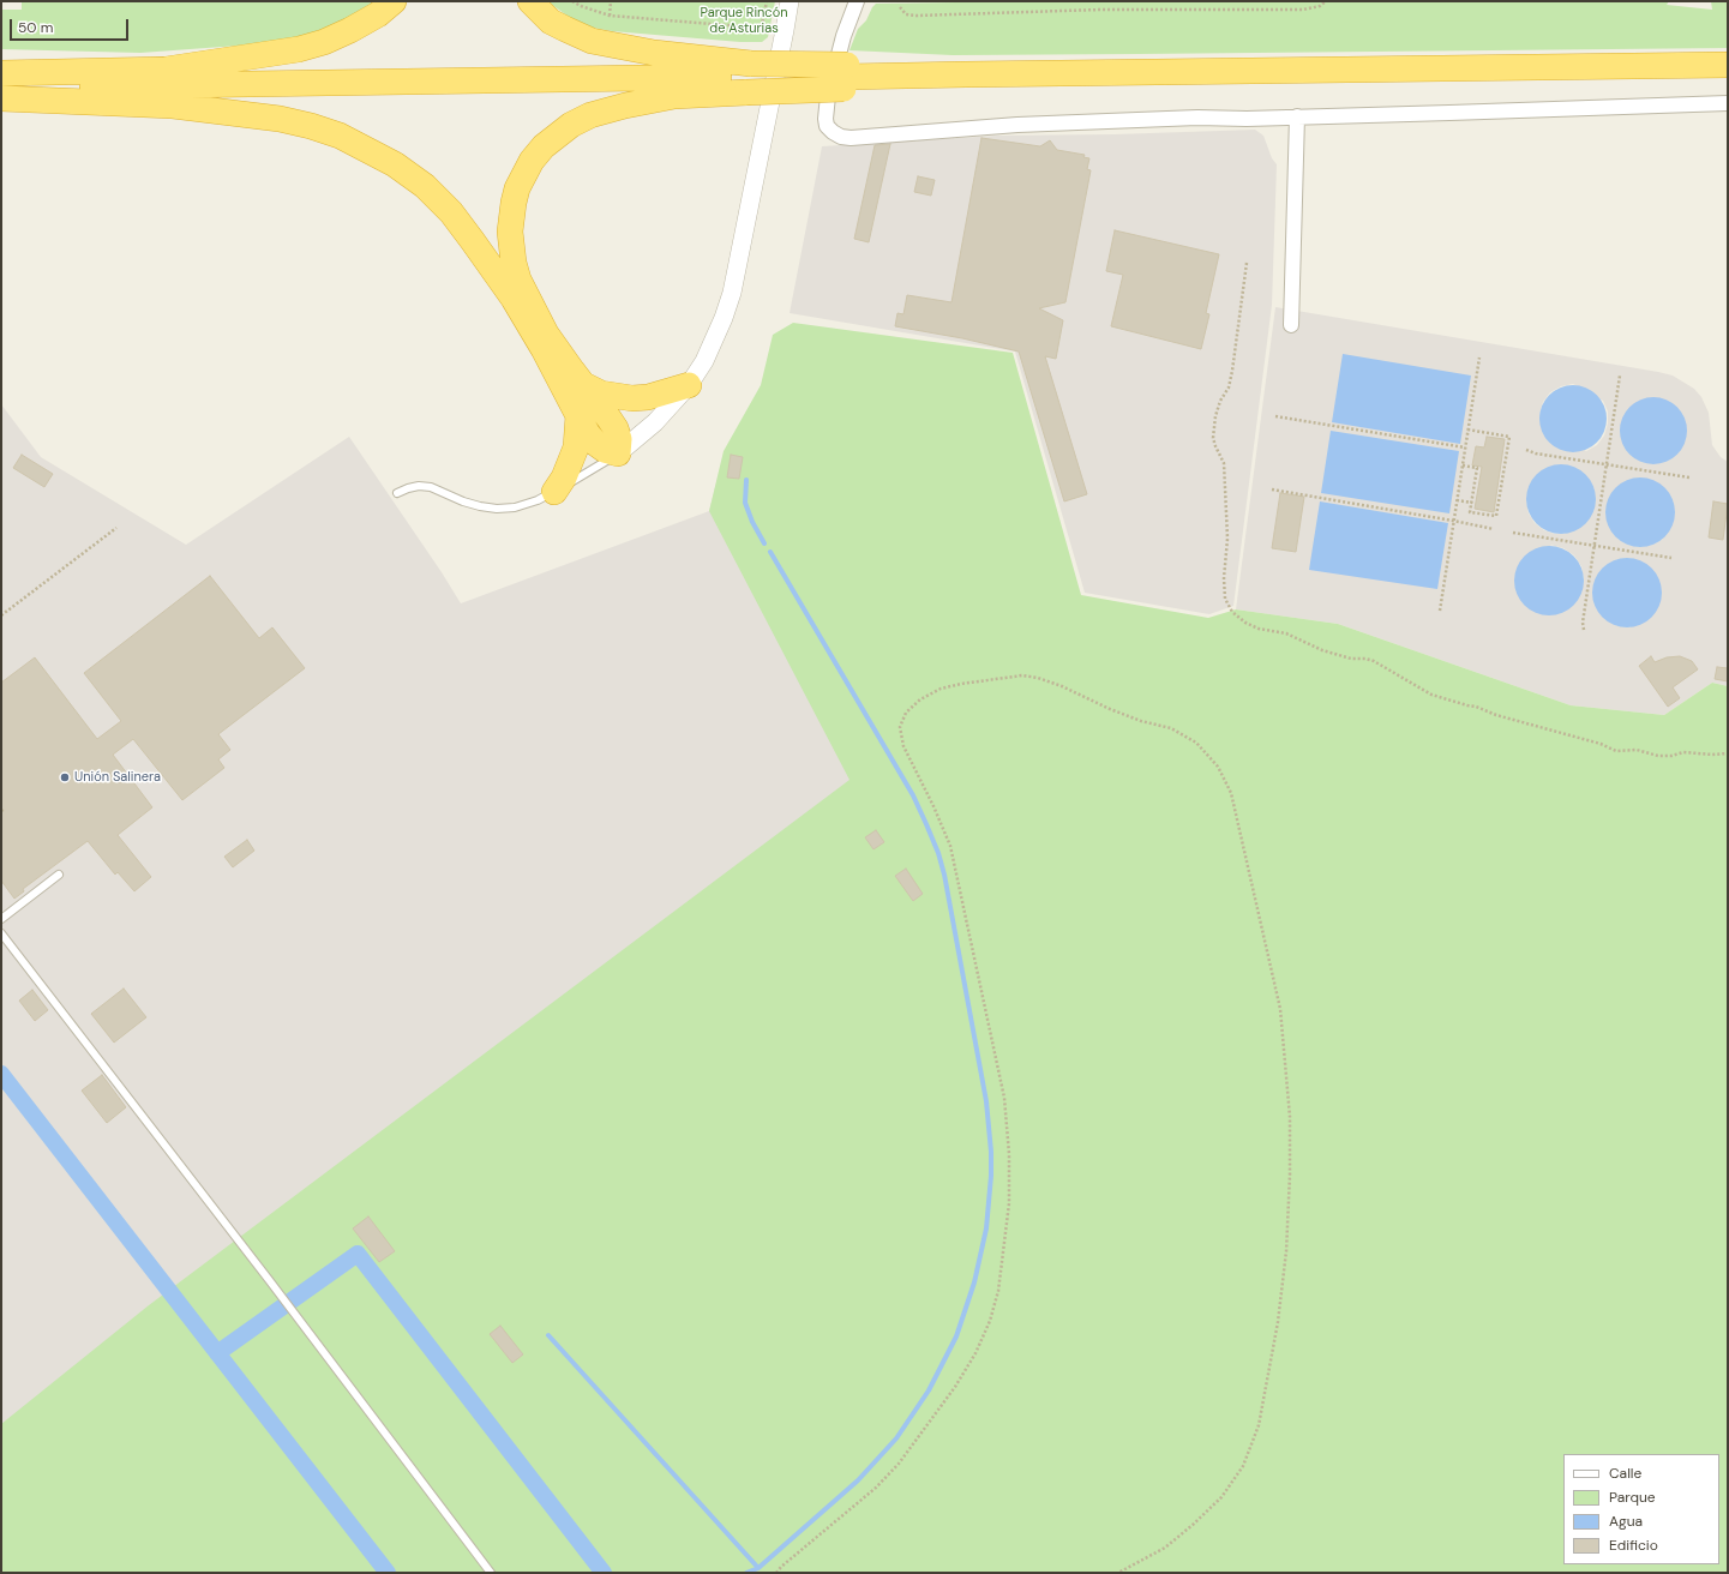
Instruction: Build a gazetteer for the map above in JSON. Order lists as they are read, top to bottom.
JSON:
{
  "parks": ["Parque Rincón de Asturias"],
  "places": ["Unión Salinera"],
  "legend": [
    "Calle",
    "Parque",
    "Agua",
    "Edificio"
  ],
  "scale_bar": "50 m"
}
